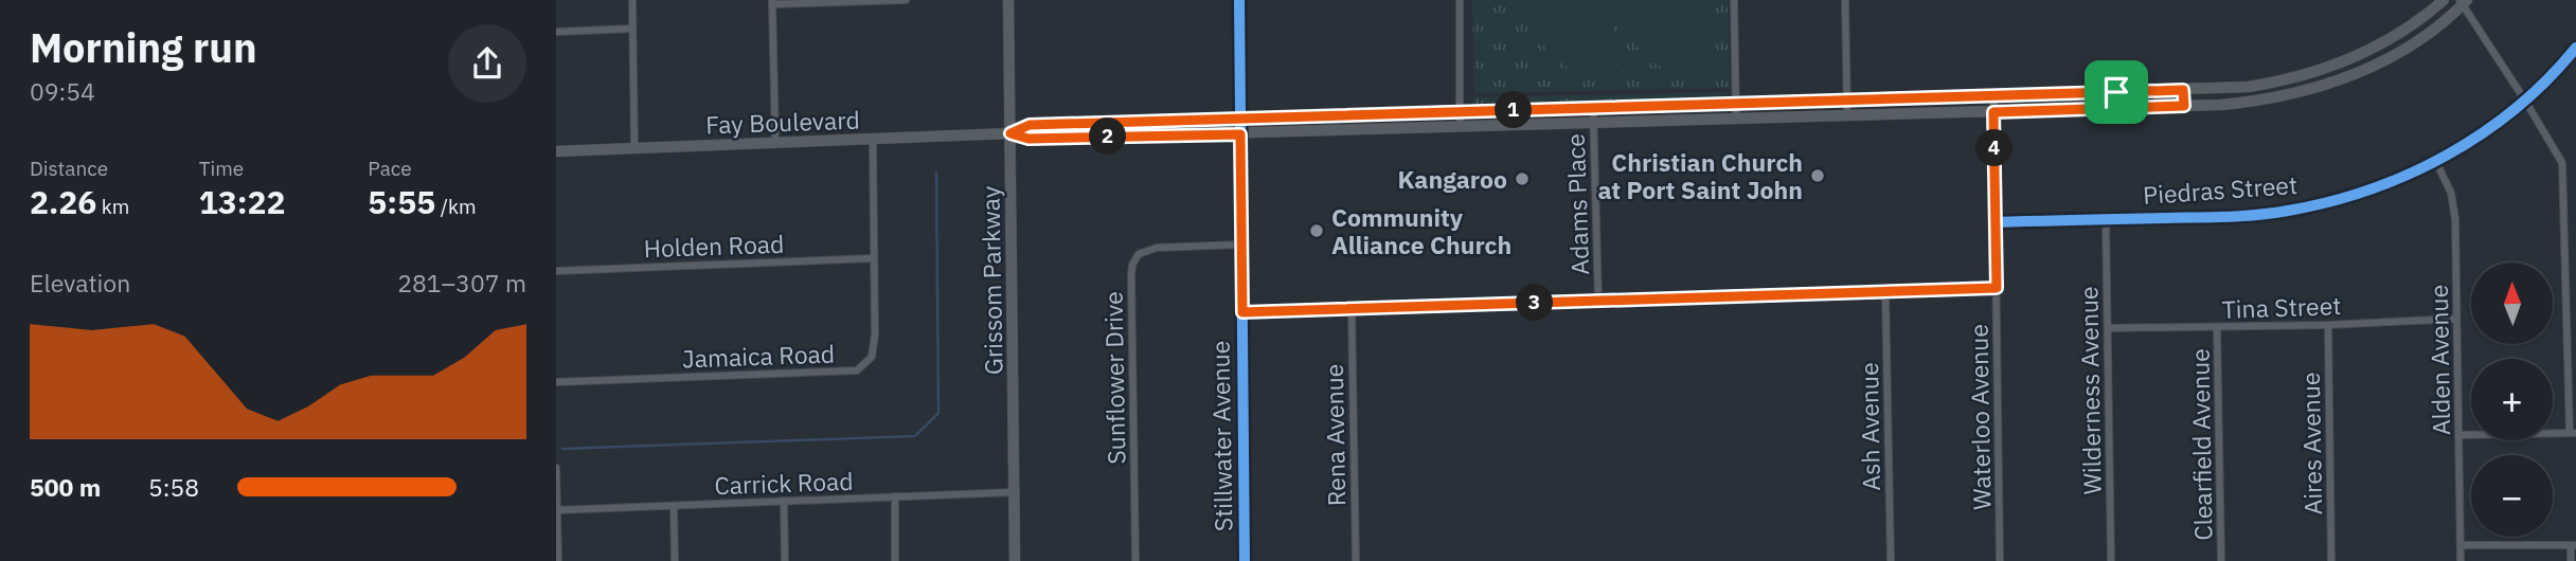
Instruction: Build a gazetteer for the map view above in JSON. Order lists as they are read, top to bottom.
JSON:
{
  "streets": {
    "main road": ["Fay Boulevard", "Grissom Parkway"],
    "street": [
      "Piedras Street",
      "Adams Place",
      "Holden Road",
      "Tina Street",
      "Jamaica Road",
      "Alden Avenue",
      "Sunflower Drive",
      "Wilderness Avenue",
      "Waterloo Avenue",
      "Ash Avenue",
      "Rena Avenue",
      "Stillwater Avenue",
      "Aires Avenue",
      "Clearfield Avenue",
      "Carrick Road"
    ]
  },
  "crossings": [
    ["Fay Boulevard", "Adams Place"],
    ["Fay Boulevard", "Grissom Parkway"],
    ["Fay Boulevard", "Jamaica Road"],
    ["Fay Boulevard", "Waterloo Avenue"],
    ["Fay Boulevard", "Stillwater Avenue"],
    ["Piedras Street", "Alden Avenue"],
    ["Piedras Street", "Wilderness Avenue"],
    ["Piedras Street", "Waterloo Avenue"],
    ["Holden Road", "Jamaica Road"],
    ["Grissom Parkway", "Carrick Road"],
    ["Tina Street", "Alden Avenue"],
    ["Tina Street", "Wilderness Avenue"],
    ["Tina Street", "Aires Avenue"],
    ["Tina Street", "Clearfield Avenue"],
    ["Sunflower Drive", "Stillwater Avenue"]
  ],
  "places": ["Christian Church at Port Saint John", "Kangaroo", "Community Alliance Church"],
  "north": "top",
  "page": {
    "heading": ["Morning run", "09:54"],
    "pins": [
      "1",
      "2",
      "4",
      "3"
    ],
    "stats": [
      ["Distance", "2.26 km"],
      ["Time", "13:22"],
      ["Pace", "5:55 /km"]
    ],
    "chart": ["Elevation", "281–307 m"],
    "map_buttons": ["+", "−"],
    "list": [
      {
        "name": "500 m",
        "note": "5:58"
      }
    ]
  }
}
